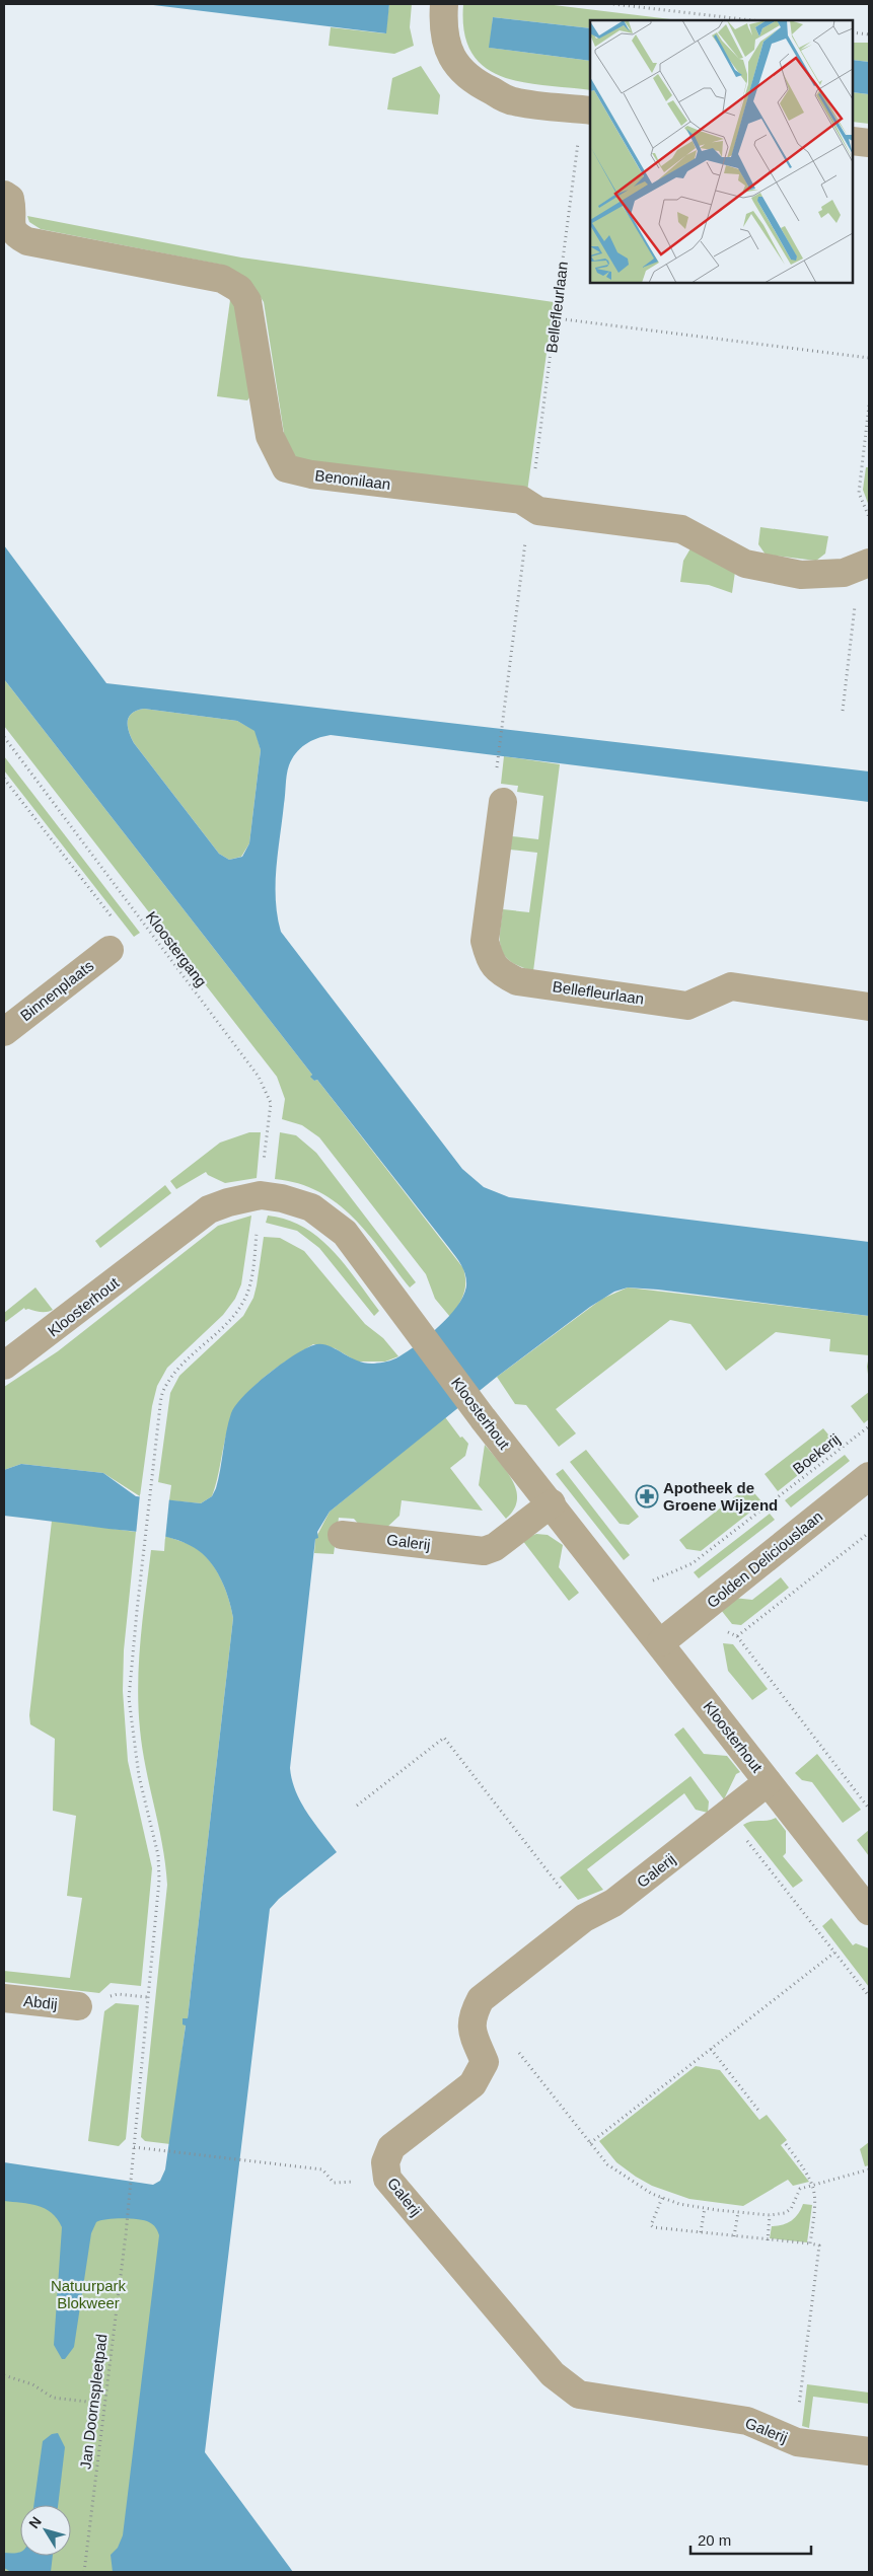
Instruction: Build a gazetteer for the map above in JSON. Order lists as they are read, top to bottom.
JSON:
{
  "streets": {
    "street": [
      "Bellefleurlaan",
      "Benonilaan",
      "Binnenplaats",
      "Kloosterhout",
      "Galerij",
      "Golden Deliciouslaan",
      "Abdij"
    ],
    "path": ["Kloostergang", "Boekerij", "Jan Doornspleetpad"]
  },
  "crossings": [
    ["Bellefleurlaan", "Benonilaan"],
    ["Kloostergang", "Kloosterhout"],
    ["Kloostergang", "Jan Doornspleetpad"],
    ["Kloosterhout", "Boekerij"],
    ["Kloosterhout", "Galerij"],
    ["Kloosterhout", "Golden Deliciouslaan"]
  ],
  "parks": ["Natuurpark Blokweer"],
  "places": {
    "pharmacy": ["Apotheek de Groene Wijzend"]
  },
  "scale_bar": "20 m",
  "north": "top left"
}
